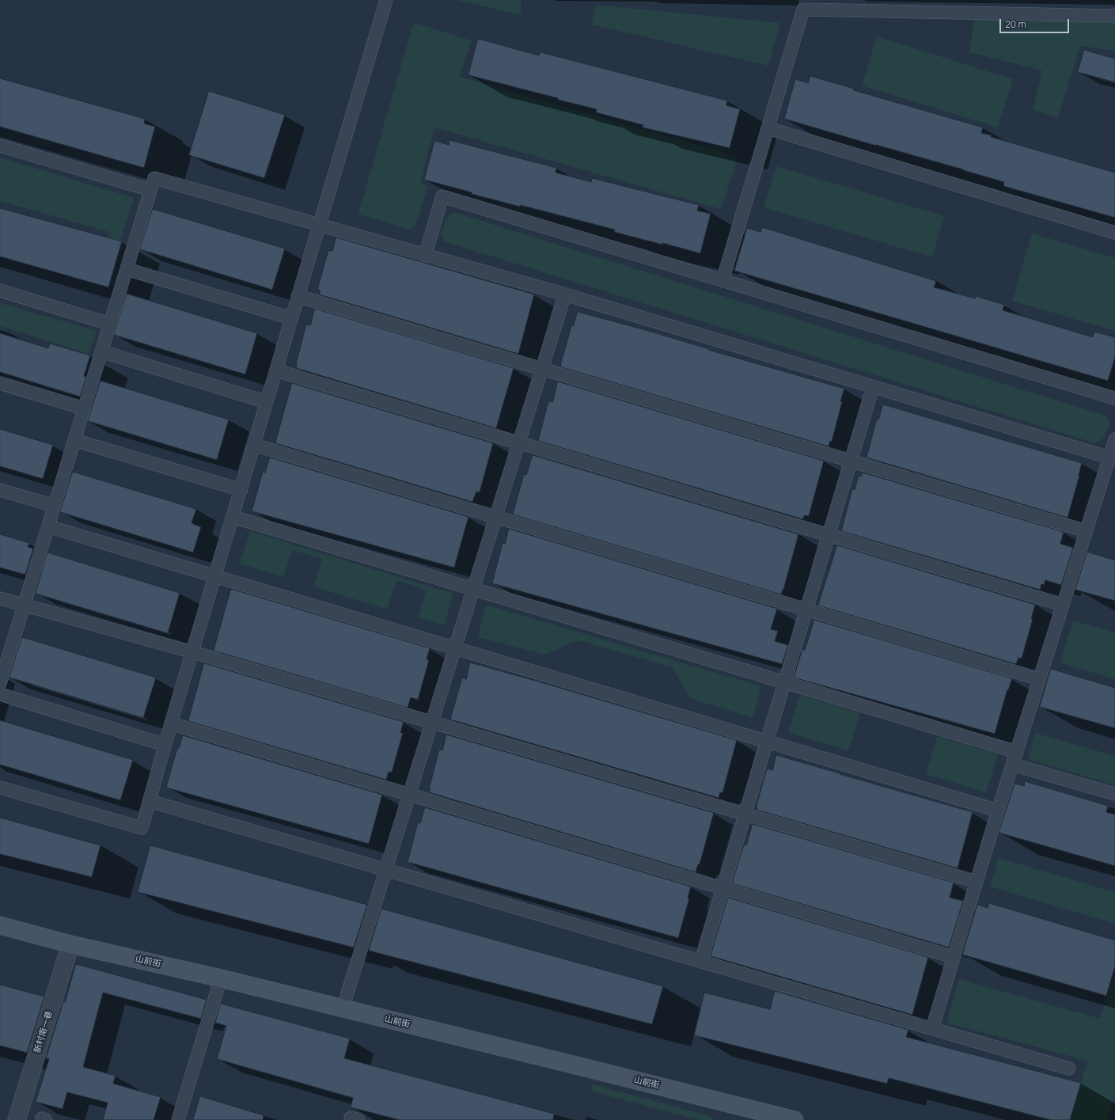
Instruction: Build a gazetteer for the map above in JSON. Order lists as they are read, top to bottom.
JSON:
{
  "streets": {
    "street": ["山前街", "新村南一巷"]
  },
  "crossings": [
    ["山前街", "新村南一巷"]
  ],
  "scale_bar": "20 m"
}
